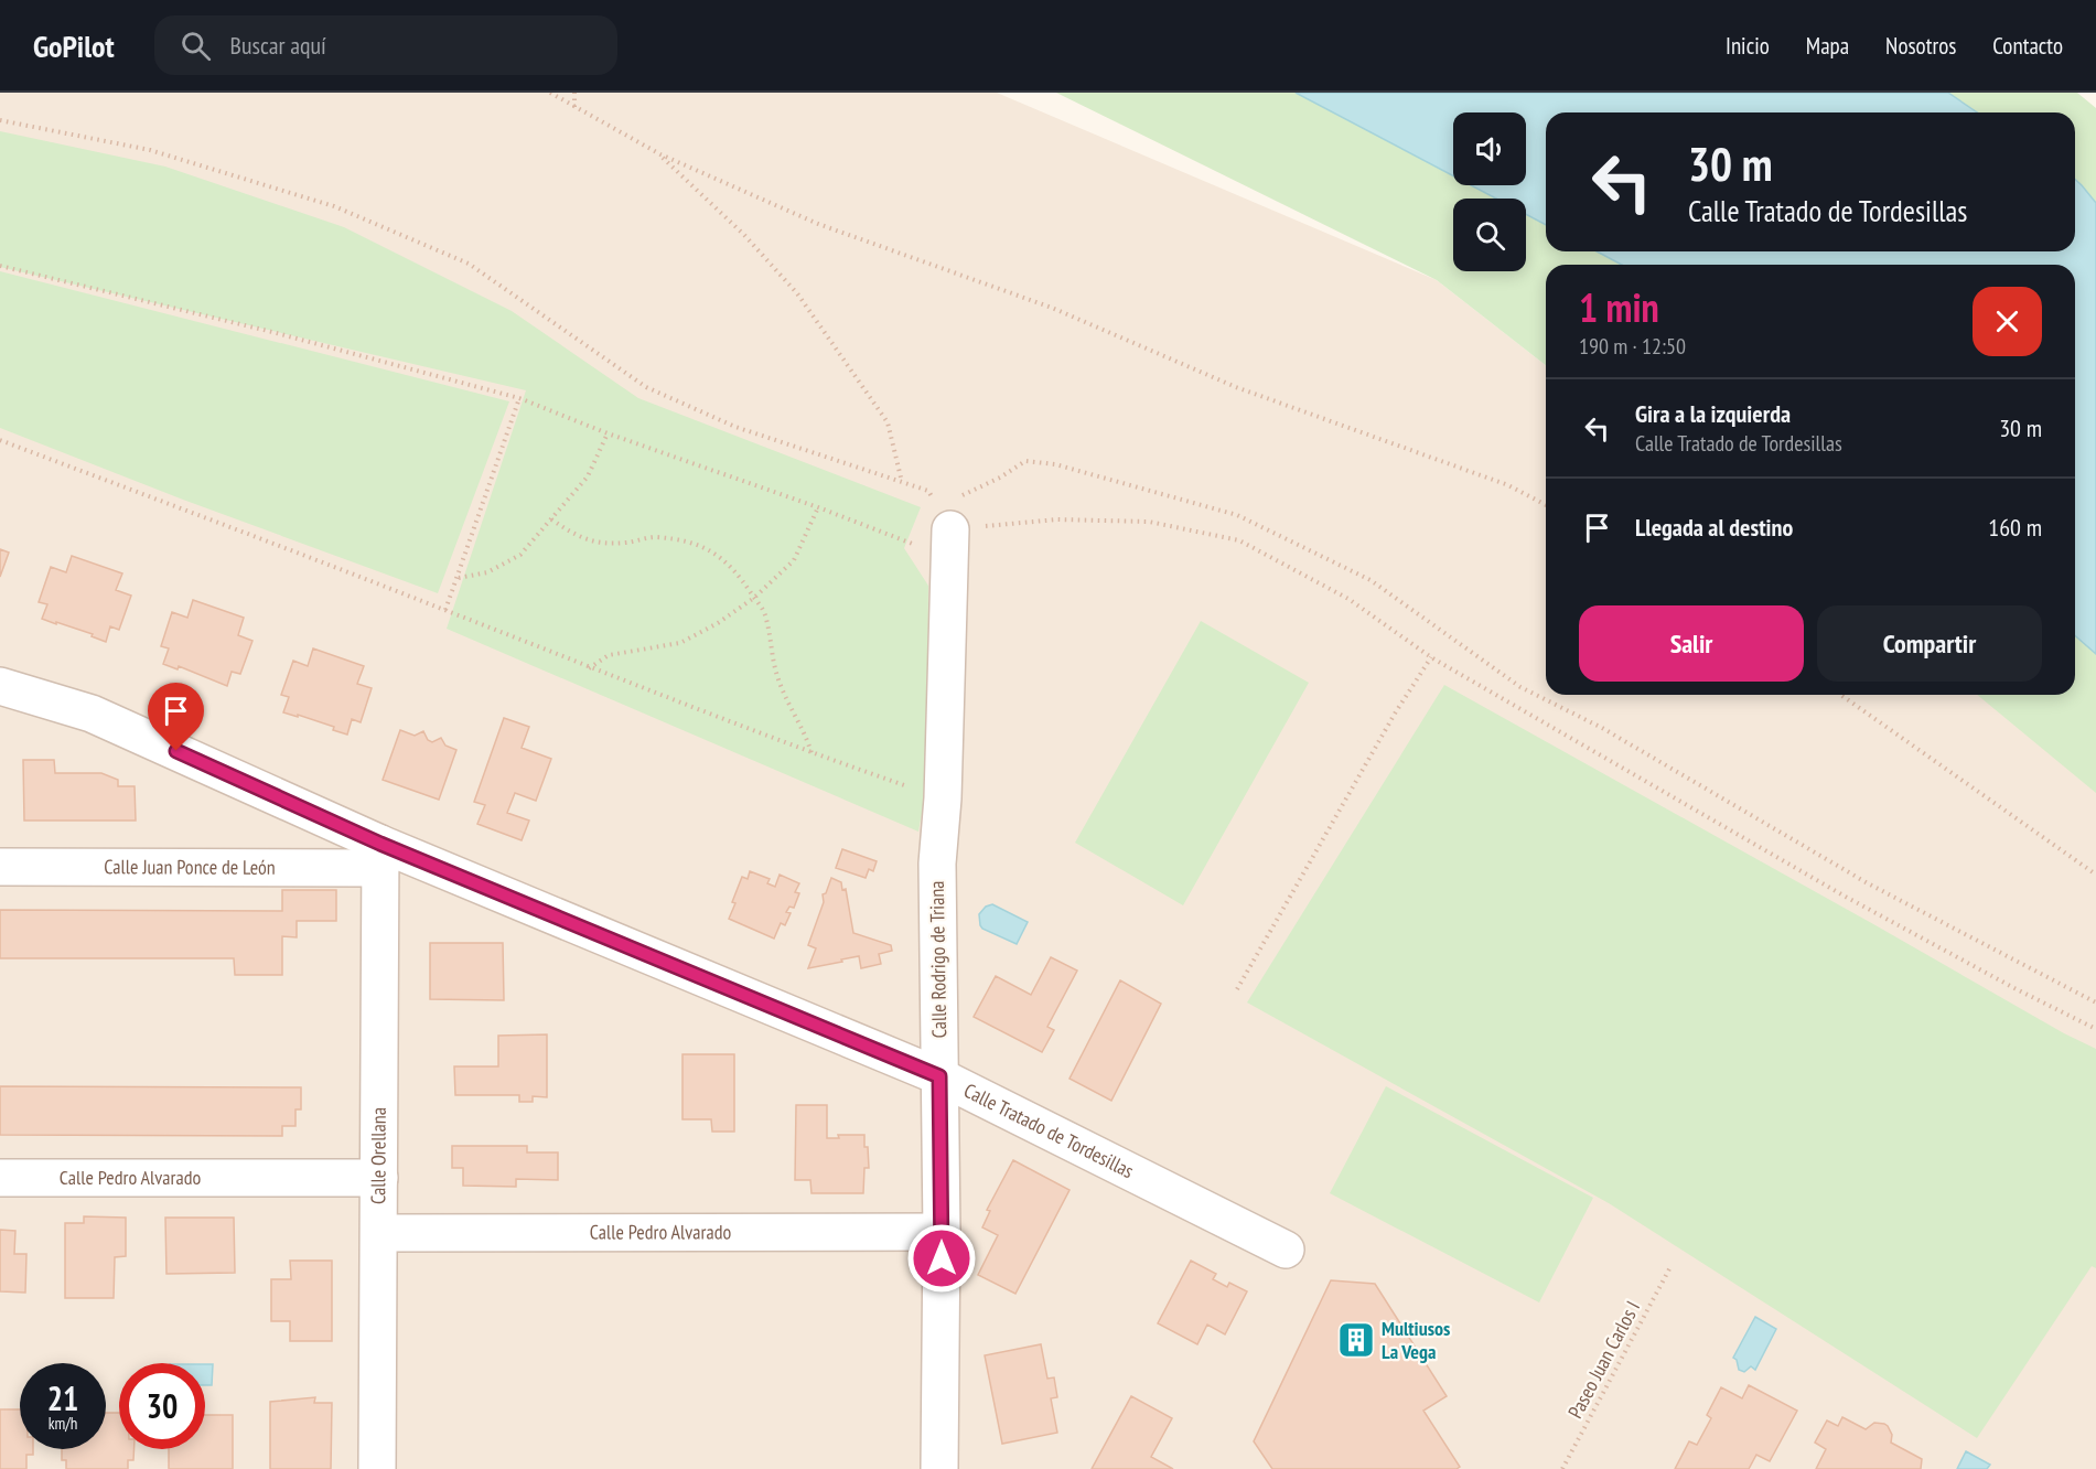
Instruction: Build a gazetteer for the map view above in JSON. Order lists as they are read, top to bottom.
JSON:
{
  "streets": {
    "street": [
      "Calle Juan Ponce de León",
      "Calle Rodrigo de Triana",
      "Calle Tratado de Tordesillas",
      "Calle Orellana",
      "Calle Pedro Alvarado"
    ],
    "path": ["Paseo Juan Carlos I"]
  },
  "crossings": [
    ["Calle Juan Ponce de León", "Calle Tratado de Tordesillas"],
    ["Calle Juan Ponce de León", "Calle Orellana"],
    ["Calle Rodrigo de Triana", "Calle Tratado de Tordesillas"],
    ["Calle Rodrigo de Triana", "Calle Pedro Alvarado"],
    ["Calle Tratado de Tordesillas", "Calle Orellana"],
    ["Calle Orellana", "Calle Pedro Alvarado"]
  ],
  "places": {
    "building": ["Multiusos La Vega"]
  },
  "page": {
    "header": "GoPilot",
    "search": "Buscar aquí",
    "nav": [
      "Inicio",
      "Mapa",
      "Nosotros",
      "Contacto"
    ],
    "turn": ["30 m", "Calle Tratado de Tordesillas"],
    "heading": ["1 min", "190 m · 12:50"],
    "list": [
      {
        "name": "Gira a la izquierda",
        "note": "Calle Tratado de Tordesillas",
        "value": "30 m"
      },
      {
        "name": "Llegada al destino",
        "value": "160 m"
      }
    ],
    "buttons": ["Salir", "Compartir"],
    "speed": "21 km/h",
    "limit": "30"
  }
}
